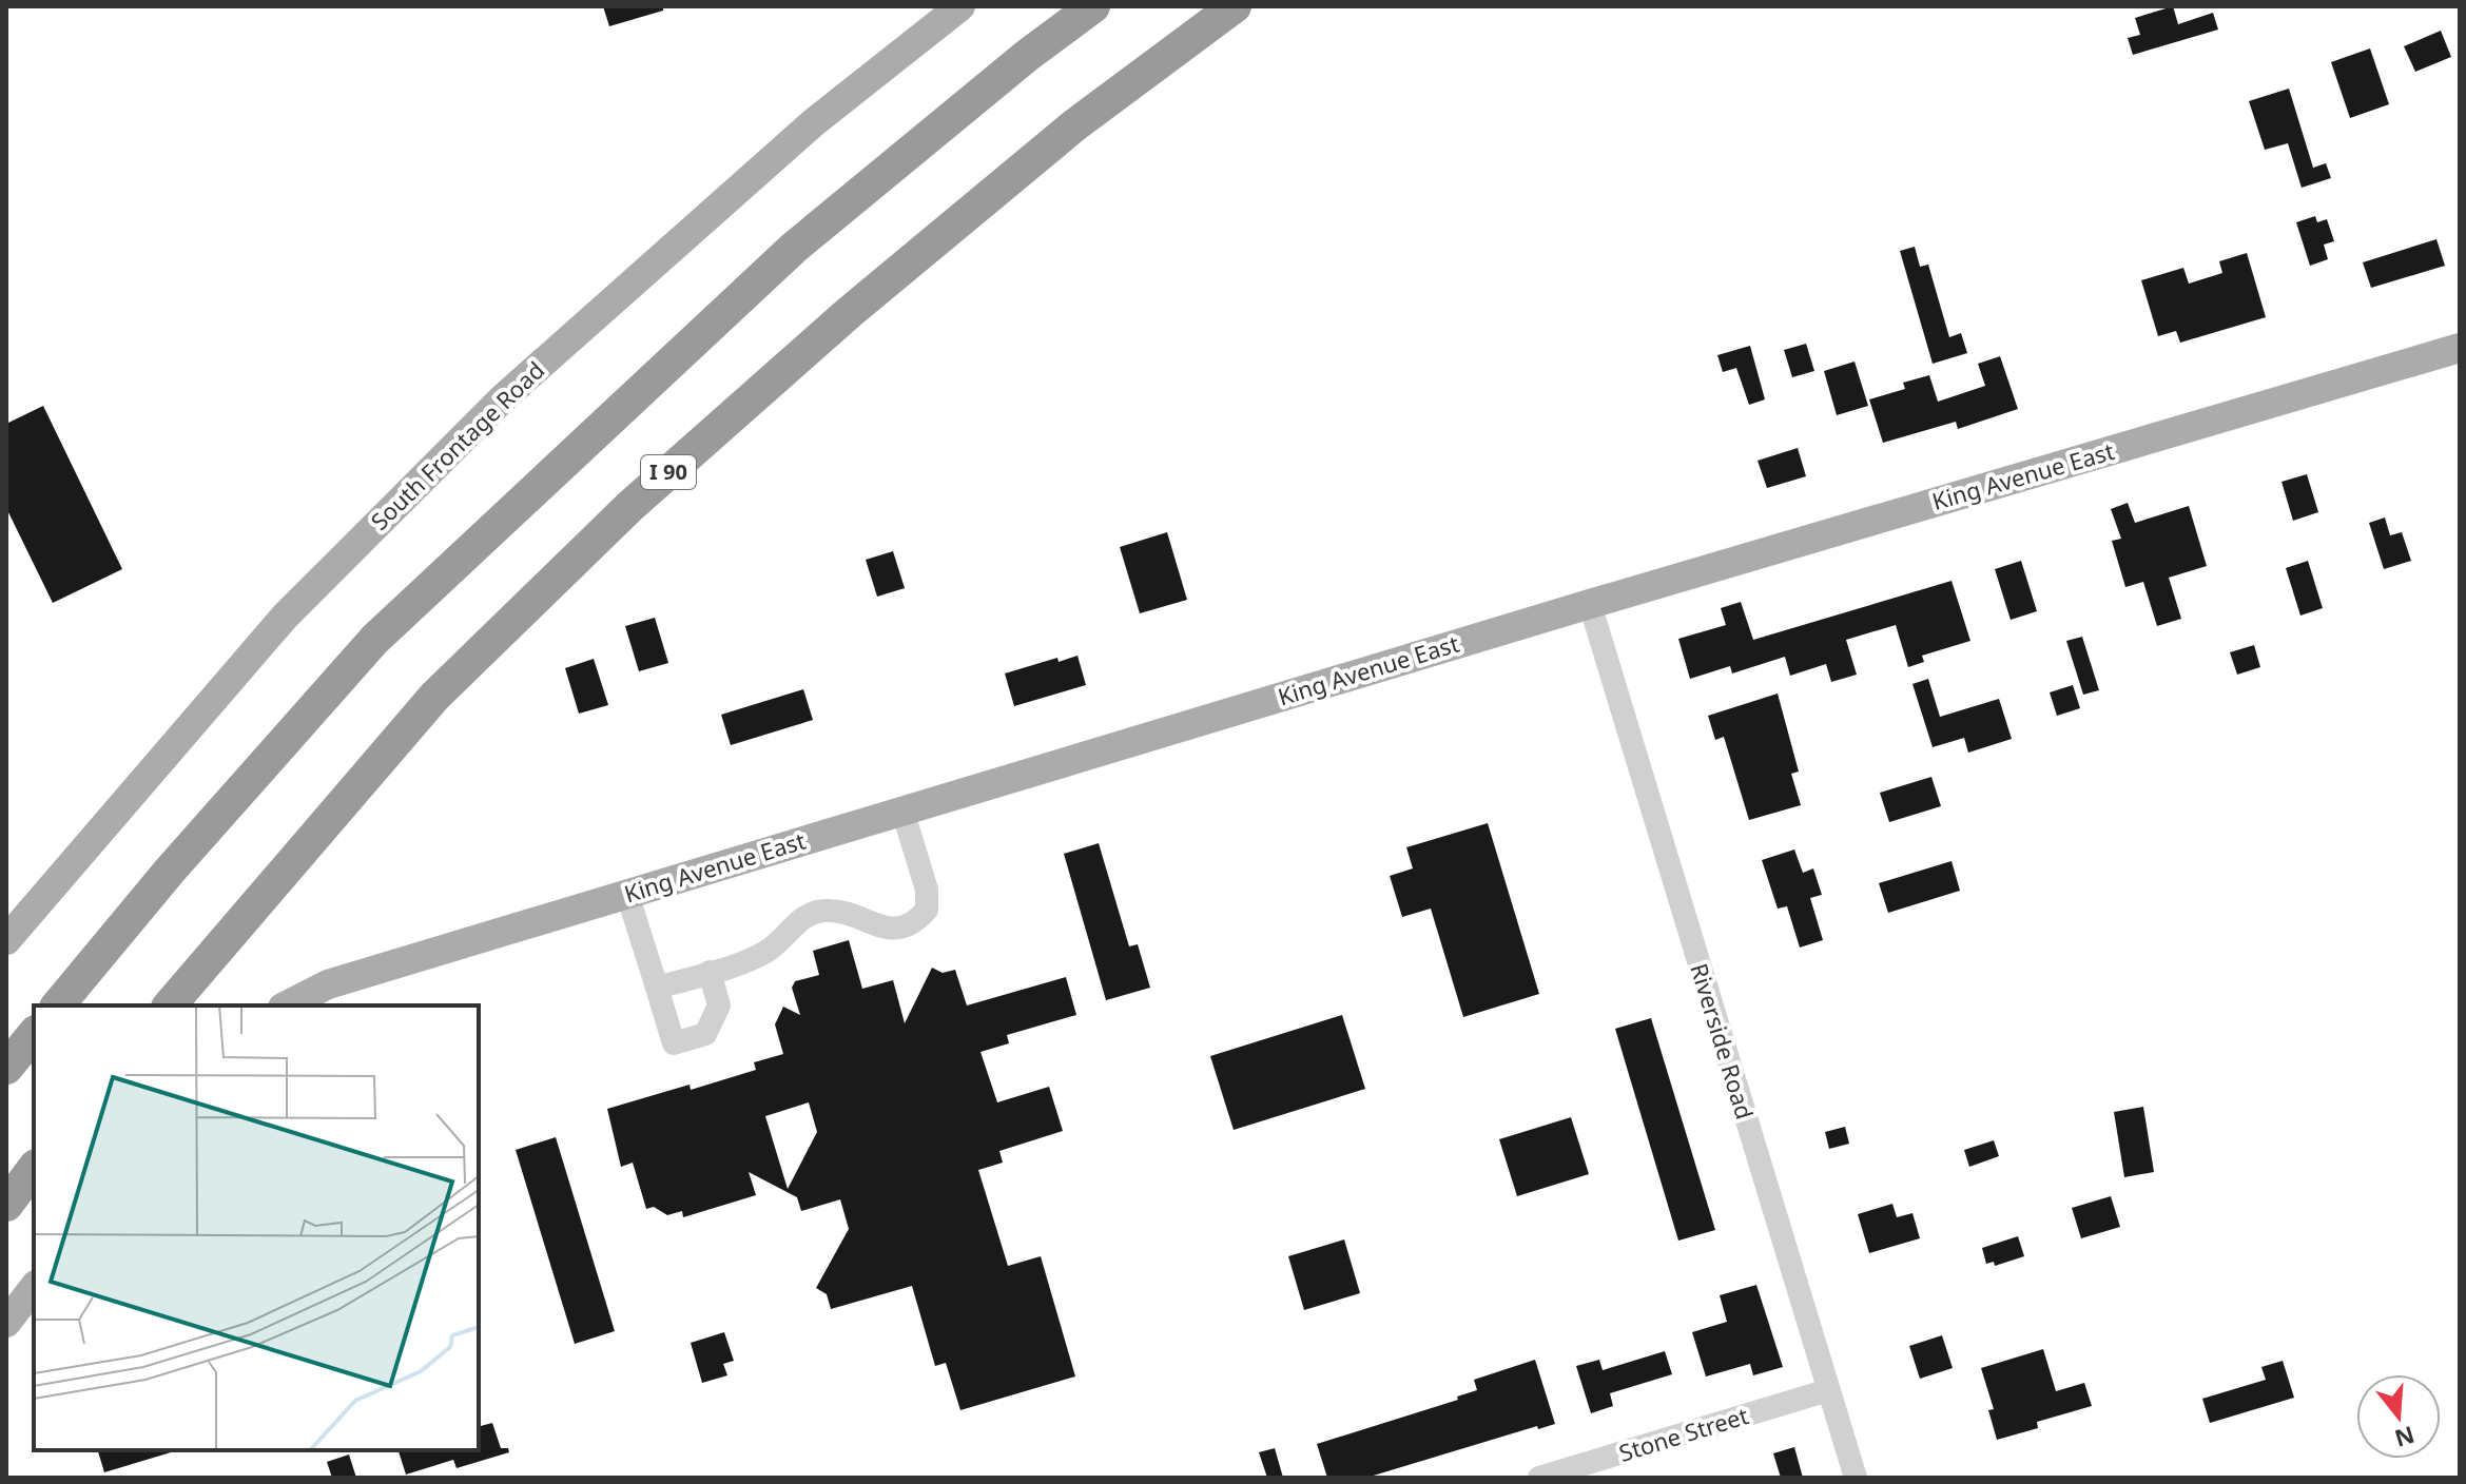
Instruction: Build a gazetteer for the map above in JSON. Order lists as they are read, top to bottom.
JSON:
{
  "streets": {
    "highway": ["I 90"],
    "main road": ["South Frontage Road", "King Avenue East"],
    "street": ["Riverside Road", "Stone Street"]
  },
  "crossings": [
    ["King Avenue East", "Riverside Road"],
    ["Riverside Road", "Stone Street"]
  ],
  "north": "bottom"
}
